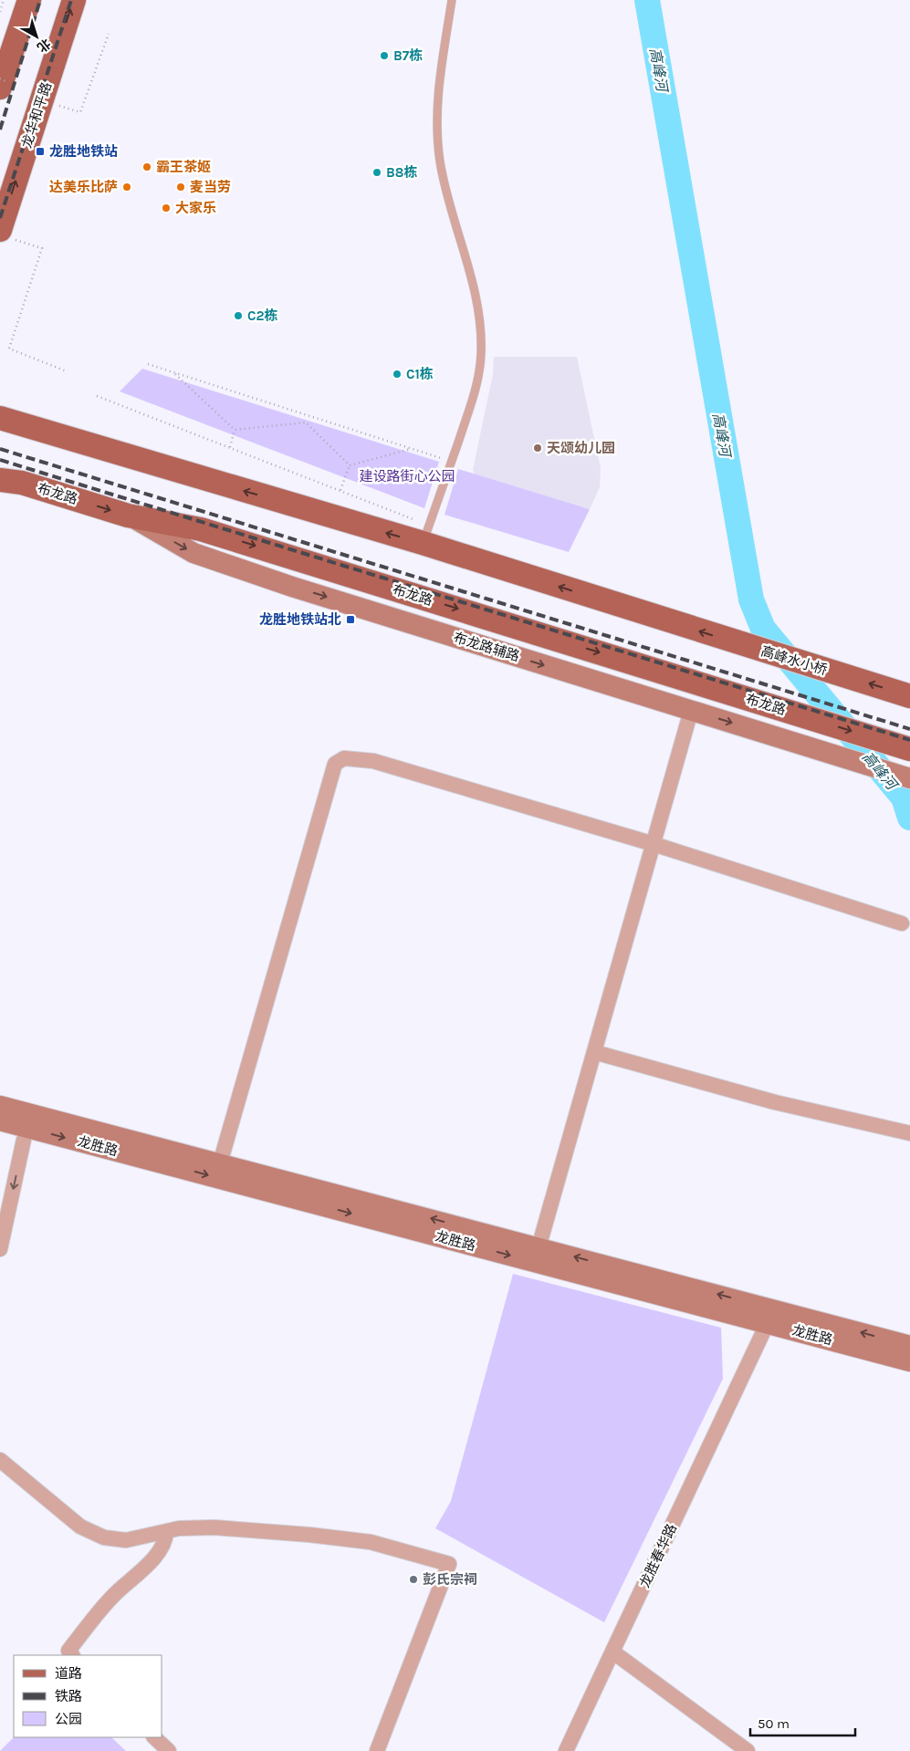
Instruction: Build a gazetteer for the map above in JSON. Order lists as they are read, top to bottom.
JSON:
{
  "streets": {
    "main road": [
      "龙华和平路",
      "布龙路",
      "布龙路辅路",
      "高峰水小桥",
      "龙胜路"
    ],
    "street": ["龙胜春华路"]
  },
  "crossings": [
    ["布龙路", "布龙路辅路"],
    ["龙胜路", "龙胜春华路"]
  ],
  "one_way": ["高峰水小桥"],
  "water": ["高峰河"],
  "parks": ["建设路街心公园"],
  "places": {
    "other": [
      "B7栋",
      "霸王茶姬",
      "B8栋",
      "达美乐比萨",
      "麦当劳",
      "大家乐",
      "C2栋",
      "C1栋",
      "天颂幼儿园",
      "彭氏宗祠"
    ],
    "transit": ["龙胜地铁站", "龙胜地铁站北"]
  },
  "legend": ["道路", "铁路", "公园"],
  "scale_bar": "50 m",
  "north": "bottom right"
}
